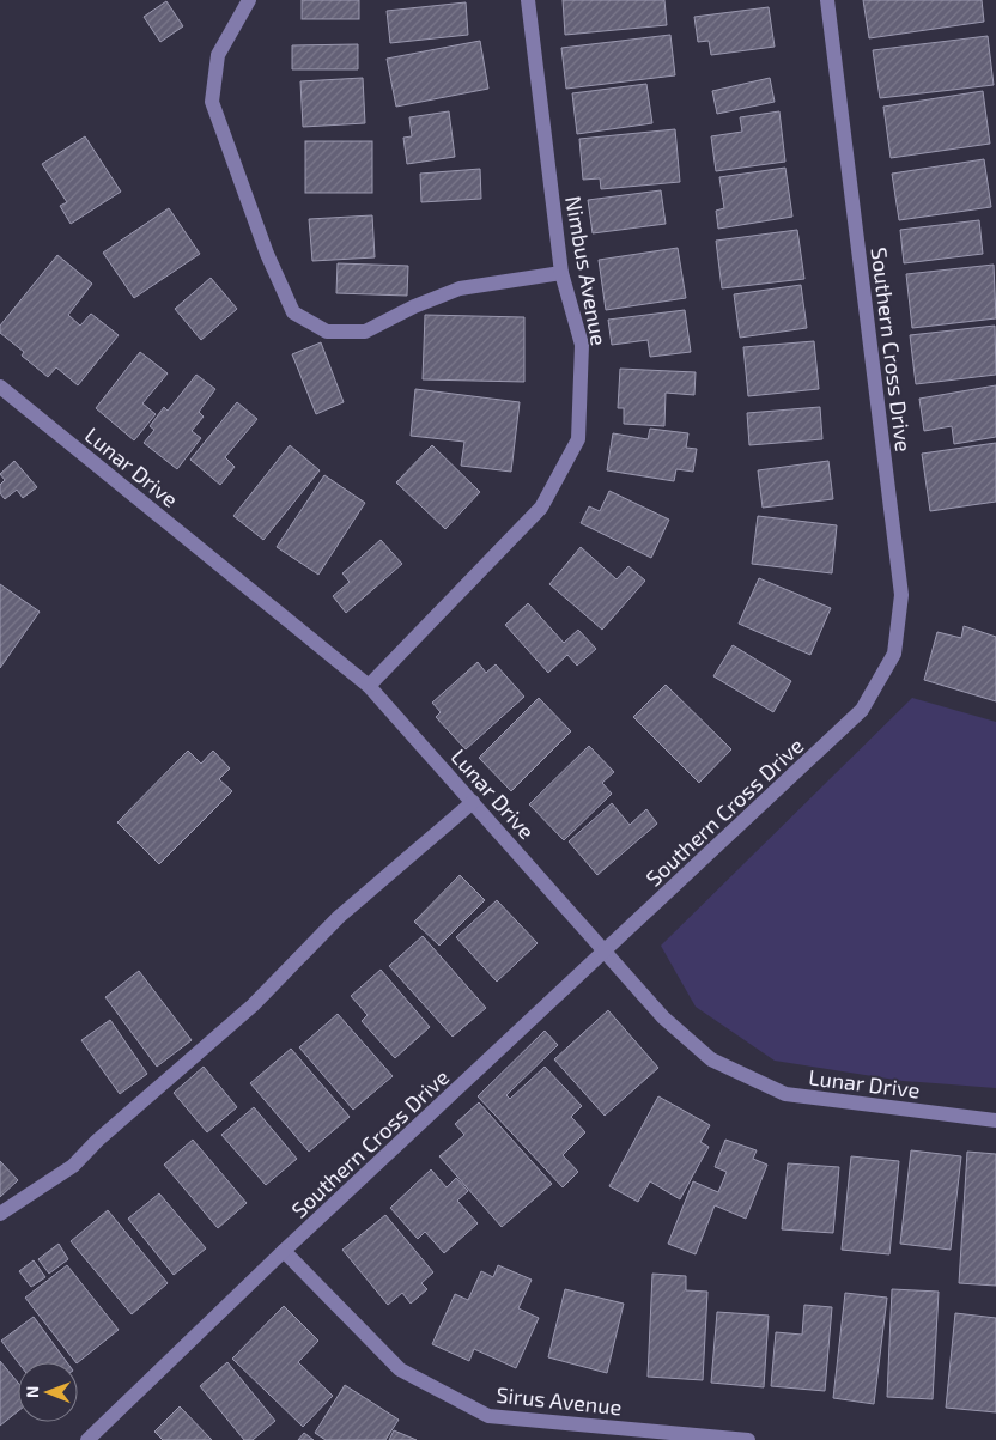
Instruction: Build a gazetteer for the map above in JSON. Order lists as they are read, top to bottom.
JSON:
{
  "streets": {
    "street": [
      "Nimbus Avenue",
      "Southern Cross Drive",
      "Lunar Drive",
      "Sirus Avenue"
    ]
  },
  "crossings": [
    ["Nimbus Avenue", "Lunar Drive"],
    ["Southern Cross Drive", "Lunar Drive"],
    ["Southern Cross Drive", "Sirus Avenue"]
  ],
  "north": "left"
}
